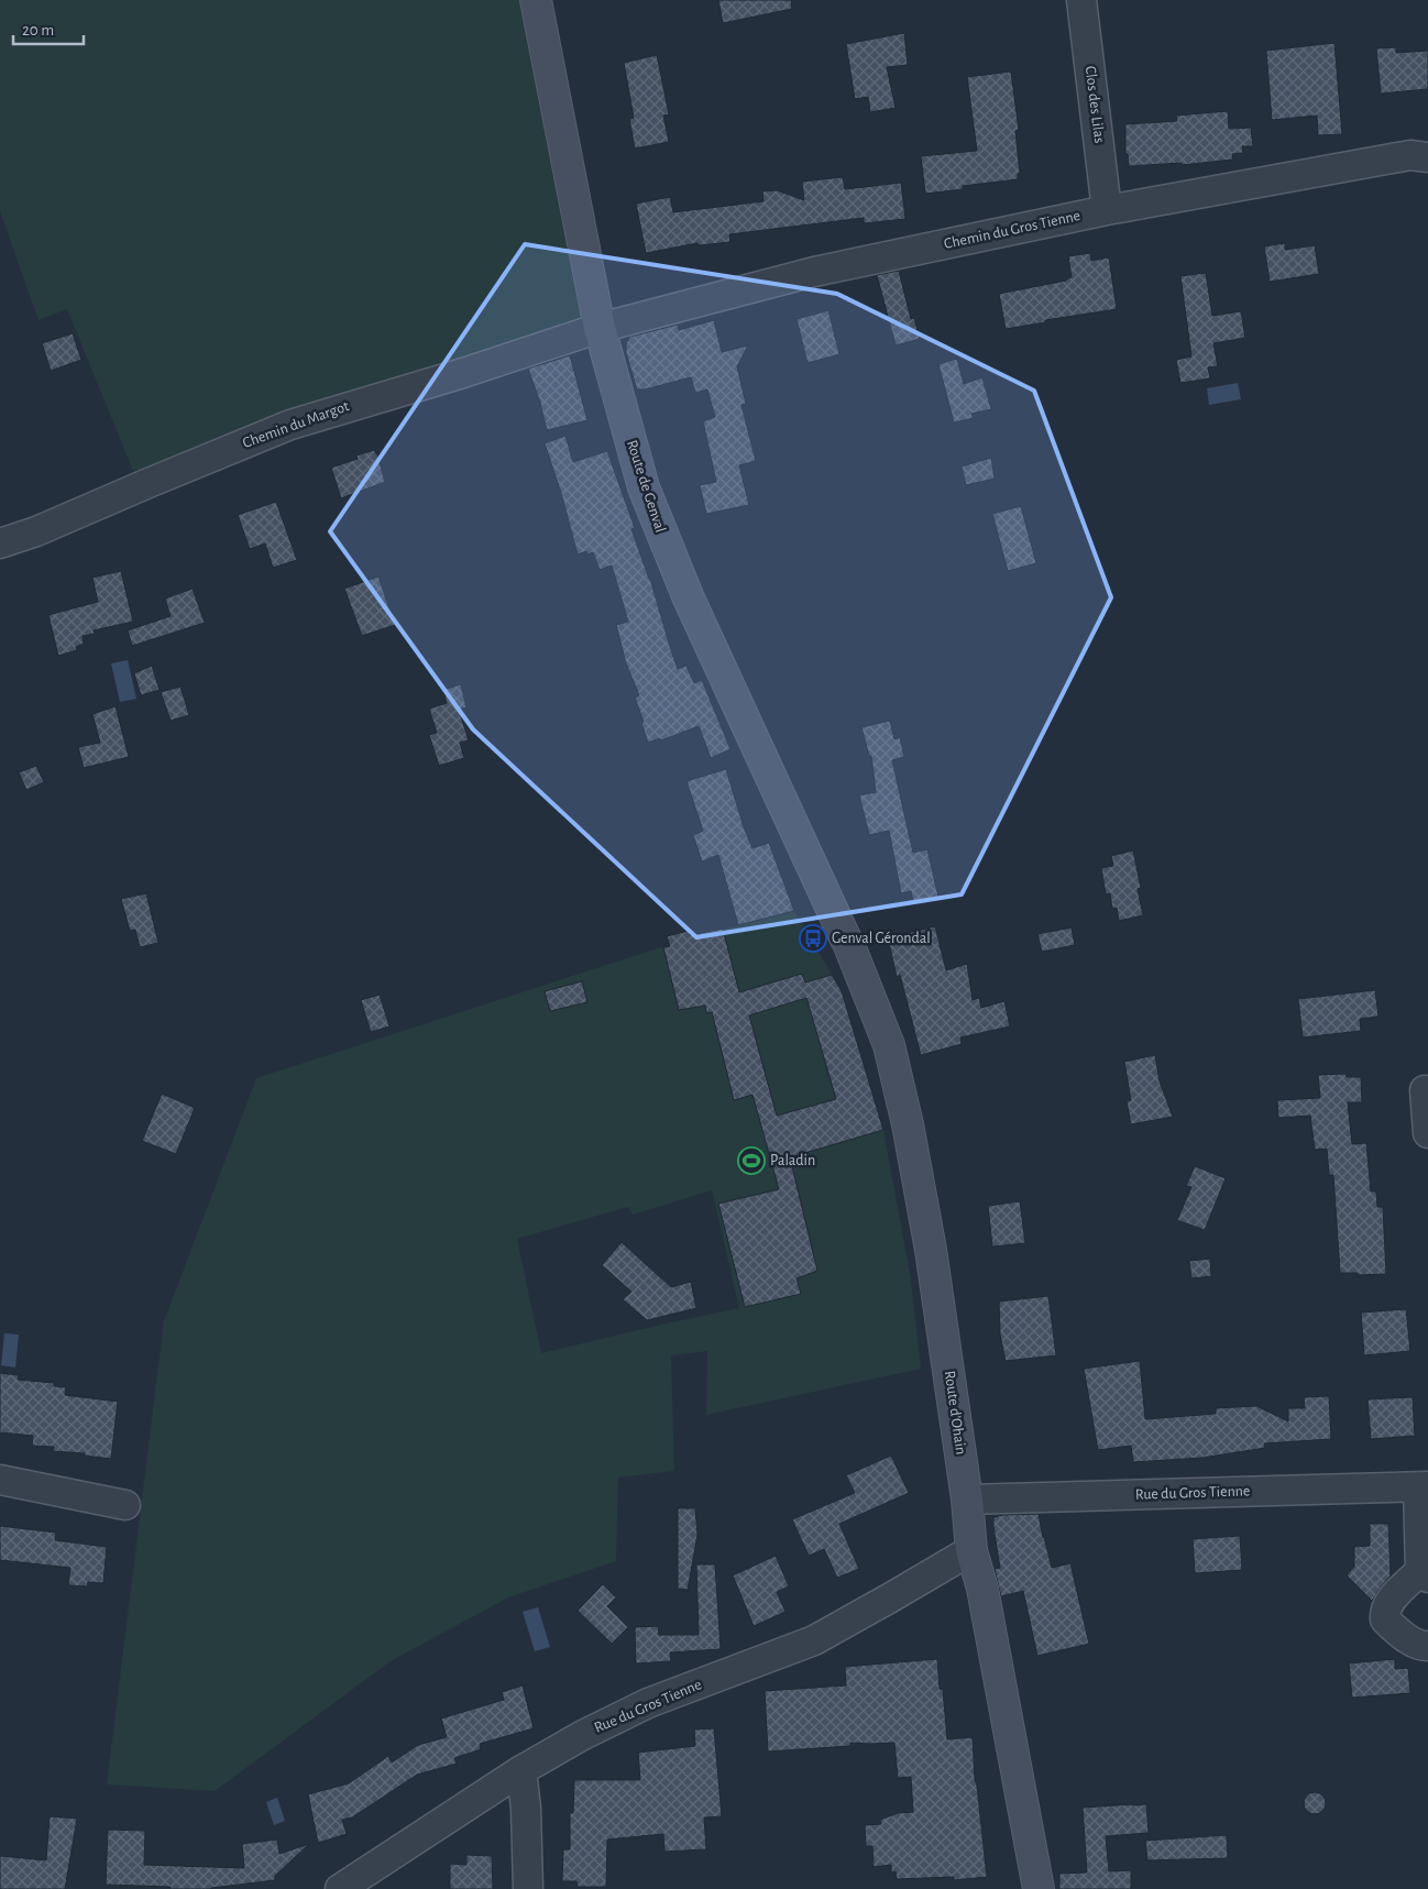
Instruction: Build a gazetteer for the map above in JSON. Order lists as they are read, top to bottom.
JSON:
{
  "streets": {
    "main road": ["Route de Genval", "Route d'Ohain"],
    "street": [
      "Clos des Lilas",
      "Chemin du Gros Tienne",
      "Chemin du Margot",
      "Rue du Gros Tienne"
    ]
  },
  "crossings": [
    ["Clos des Lilas", "Chemin du Gros Tienne"],
    ["Chemin du Gros Tienne", "Chemin du Margot"],
    ["Chemin du Gros Tienne", "Route de Genval"],
    ["Chemin du Margot", "Route de Genval"],
    ["Route de Genval", "Route d'Ohain"],
    ["Route d'Ohain", "Rue du Gros Tienne"]
  ],
  "places": {
    "bus stop": ["Genval Gérondal"],
    "sports": ["Paladin"]
  },
  "scale_bar": "20 m"
}
